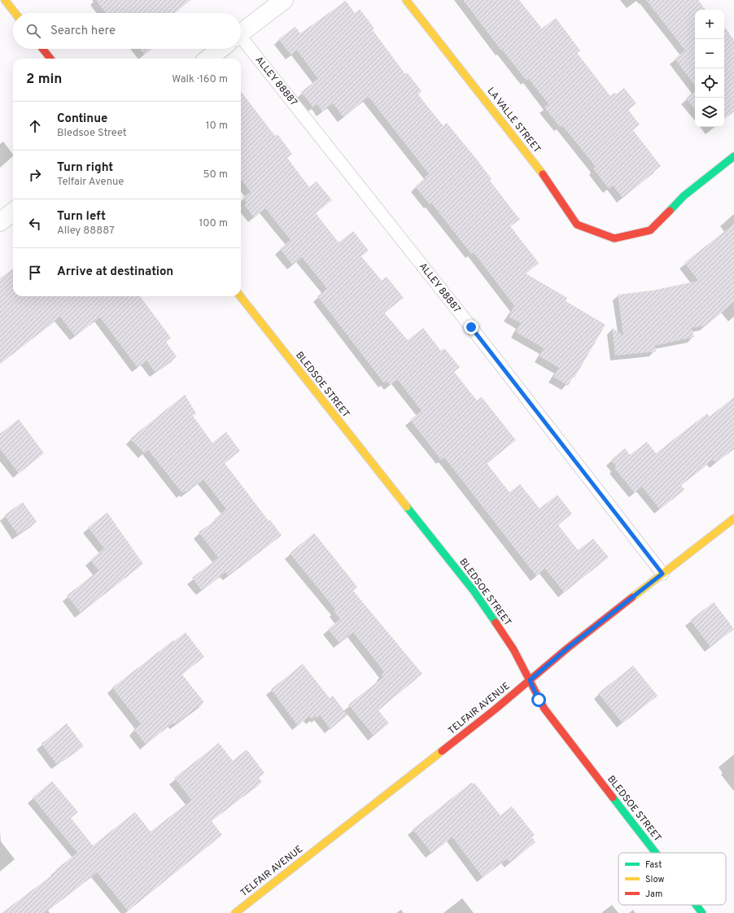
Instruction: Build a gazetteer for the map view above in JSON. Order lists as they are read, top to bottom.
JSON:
{
  "streets": {
    "street": ["LA VALLE STREET", "BLEDSOE STREET", "TELFAIR AVENUE"],
    "lane": ["ALLEY 88887"]
  },
  "crossings": [
    ["ALLEY 88887", "TELFAIR AVENUE"],
    ["BLEDSOE STREET", "TELFAIR AVENUE"]
  ],
  "legend": ["Fast", "Slow", "Jam"],
  "page": {
    "map_buttons": ["+", "−"],
    "search": "Search here",
    "heading": ["2 min", "Walk · 160 m"],
    "list": [
      ["Continue", "Bledsoe Street", "10 m"],
      ["Turn right", "Telfair Avenue", "50 m"],
      ["Turn left", "Alley 88887", "100 m"],
      "Arrive at destination"
    ]
  }
}
